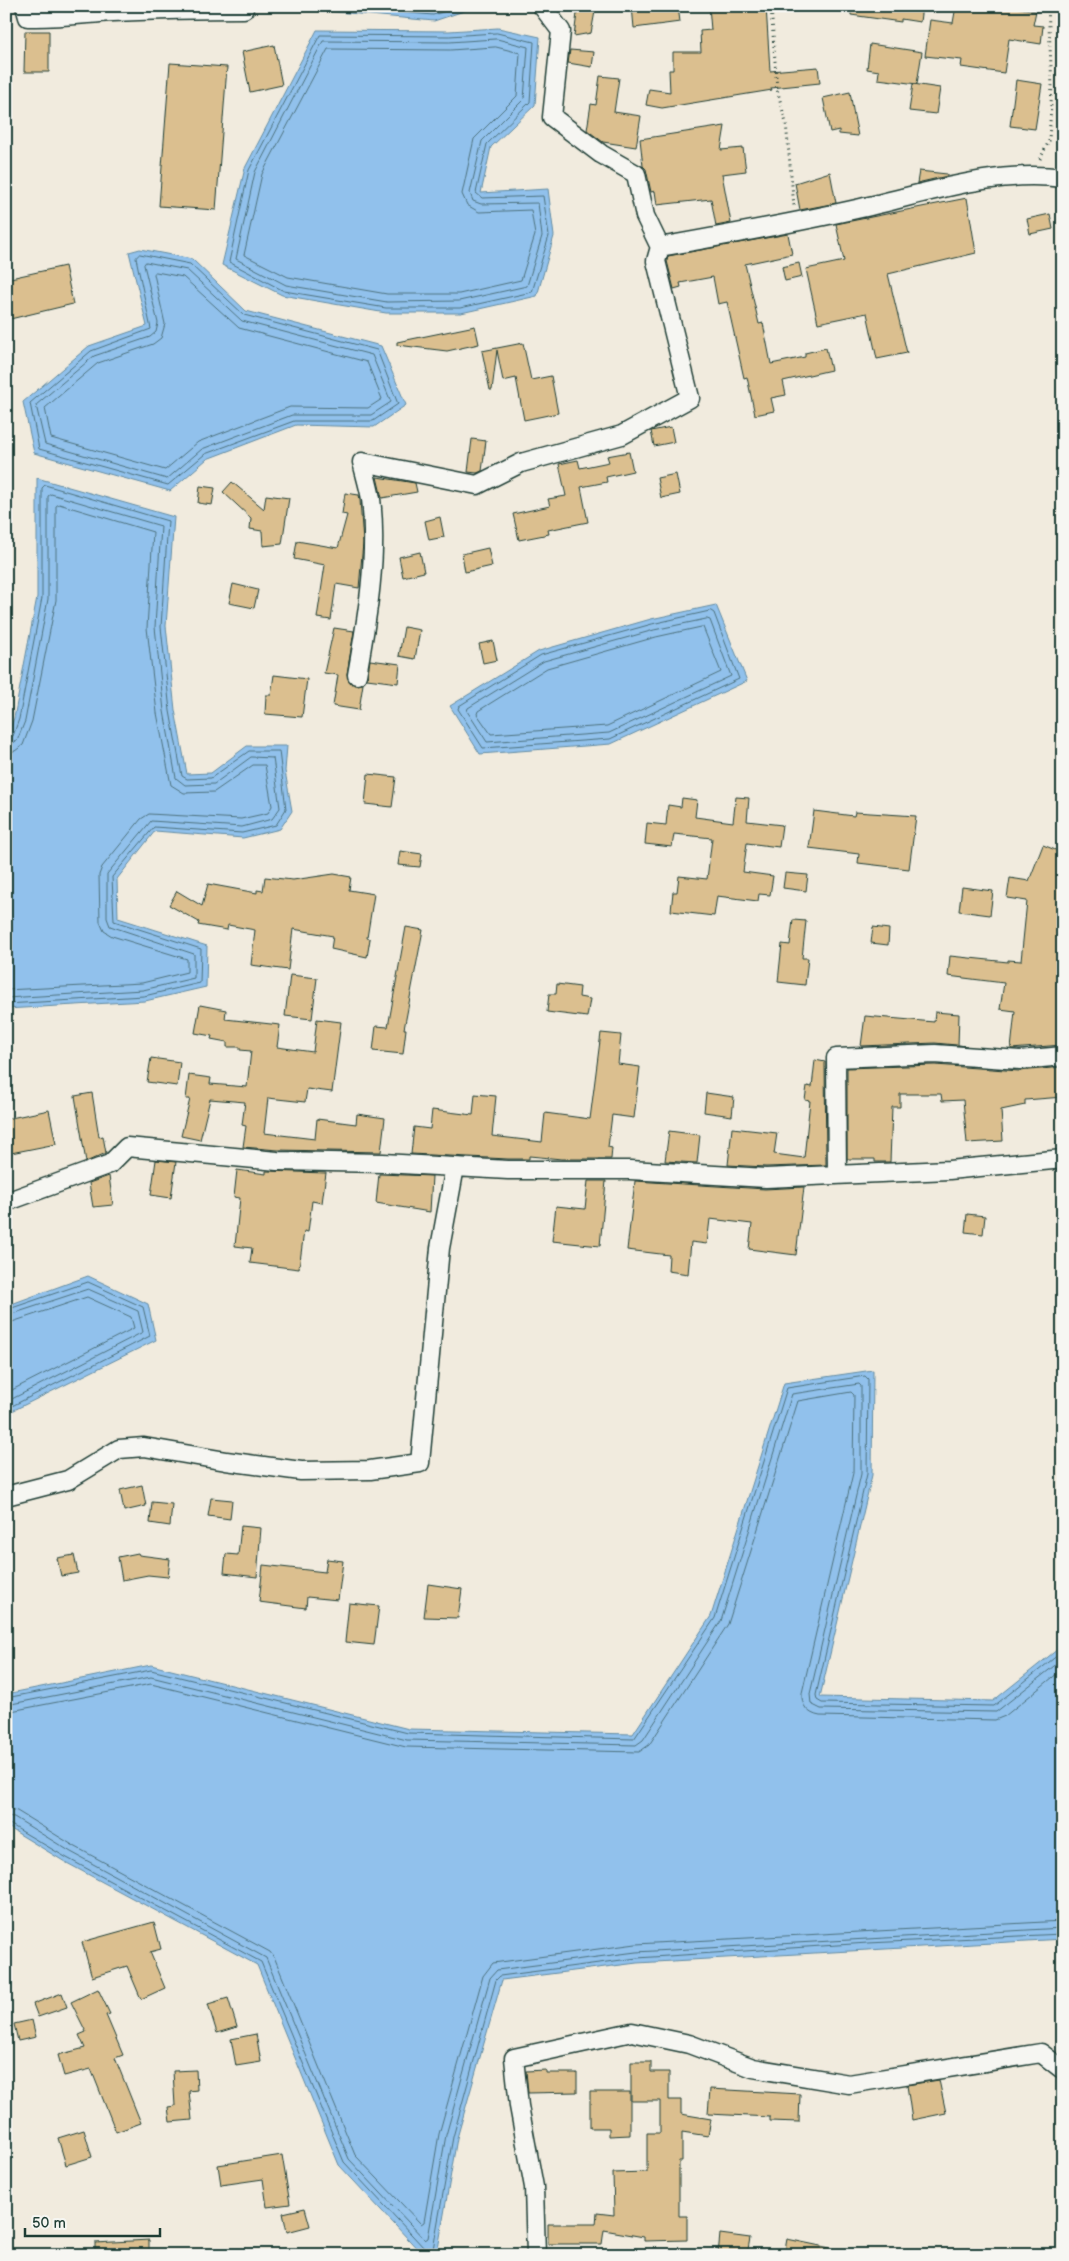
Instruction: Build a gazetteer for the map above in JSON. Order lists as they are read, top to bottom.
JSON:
{
  "scale_bar": "50 m"
}
